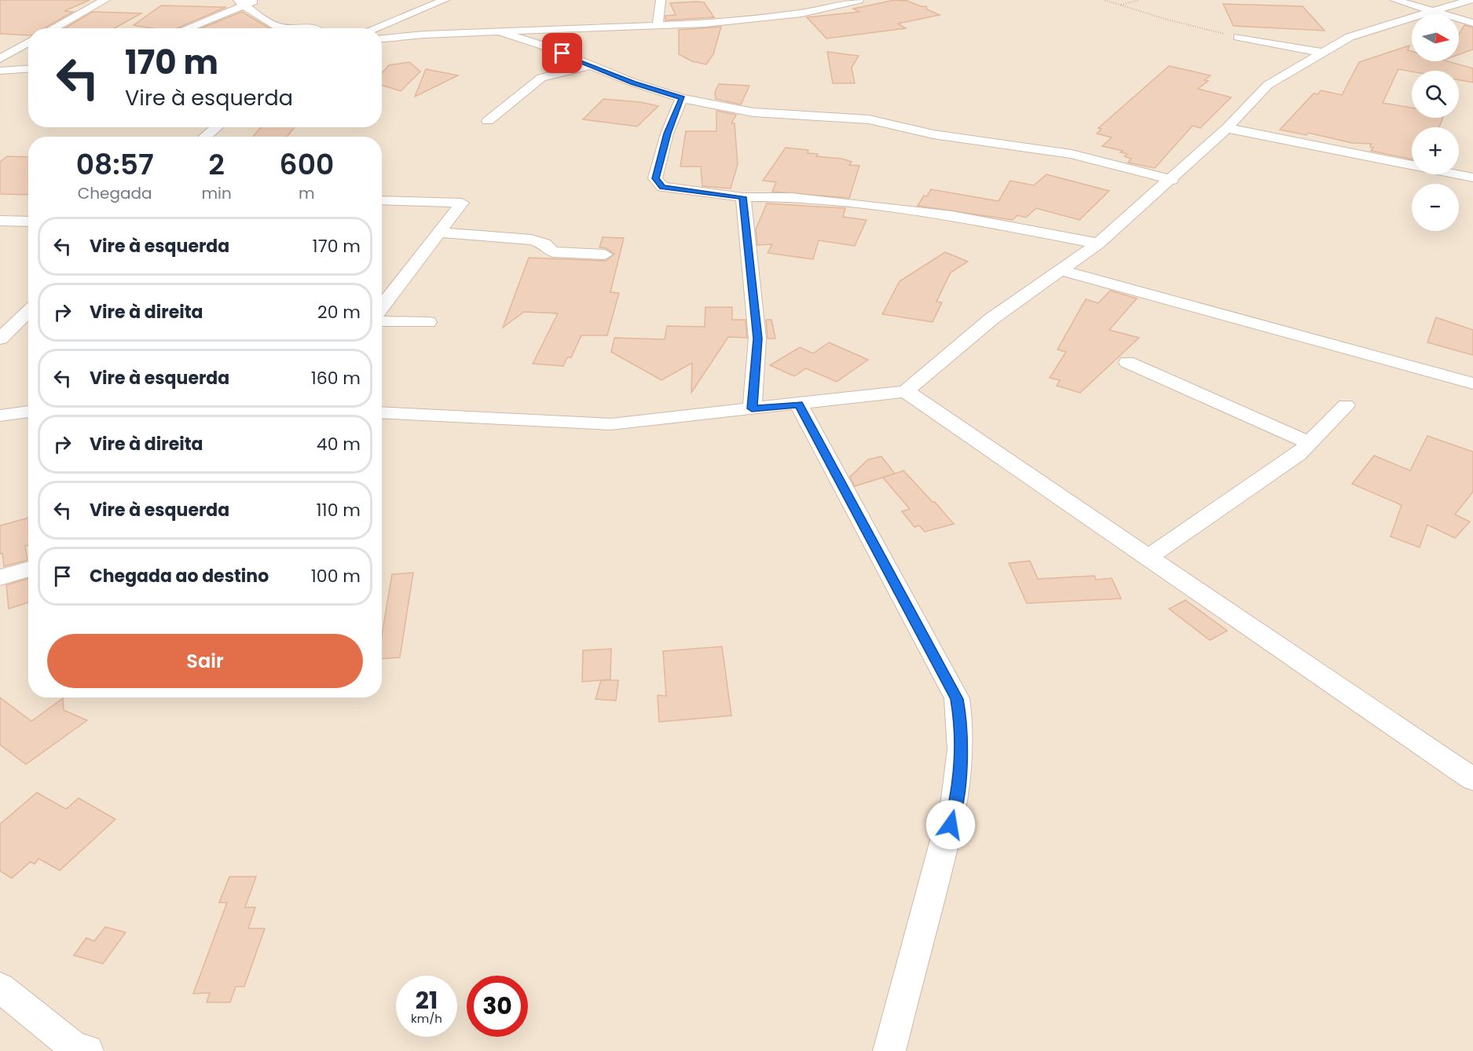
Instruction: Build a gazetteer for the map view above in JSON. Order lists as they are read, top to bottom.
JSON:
{
  "north": "right",
  "page": {
    "map_buttons": ["+", "−"],
    "turn": ["170 m", "Vire à esquerda"],
    "eta": [
      "08:57",
      "Chegada",
      "2",
      "min",
      "600",
      "m"
    ],
    "list": [
      {
        "name": "Vire à esquerda",
        "value": "170 m"
      },
      {
        "name": "Vire à direita",
        "value": "20 m"
      },
      {
        "name": "Vire à esquerda",
        "value": "160 m"
      },
      {
        "name": "Vire à direita",
        "value": "40 m"
      },
      {
        "name": "Vire à esquerda",
        "value": "110 m"
      },
      {
        "name": "Chegada ao destino",
        "value": "100 m"
      }
    ],
    "buttons": "Sair",
    "speed": "21 km/h",
    "limit": "30"
  }
}
